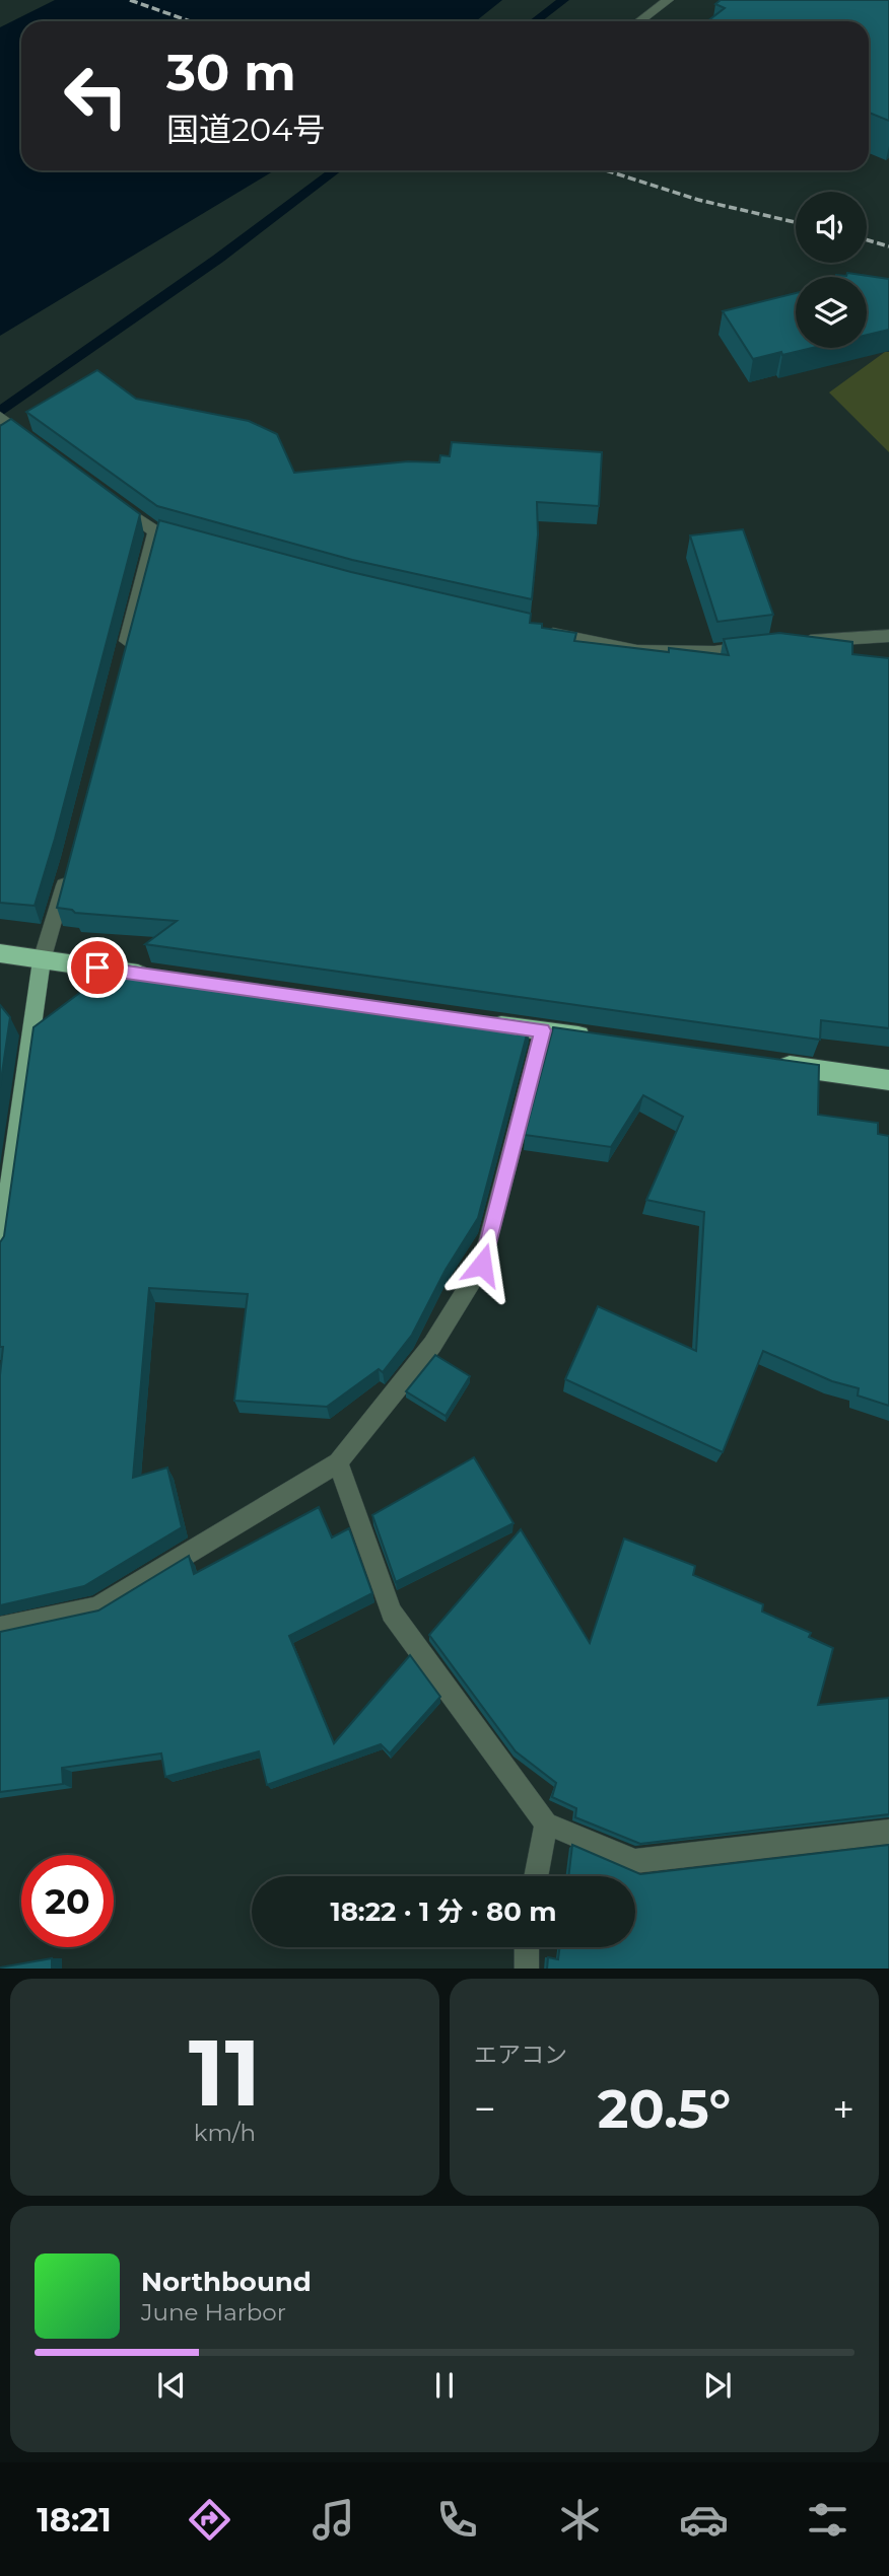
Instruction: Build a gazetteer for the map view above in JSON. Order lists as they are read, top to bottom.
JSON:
{
  "page": {
    "turn": ["30 m", "国道204号"],
    "limit": "20",
    "trip": "18:22 · 1 分 · 80 m",
    "tile": [
      ["11", "km/h"],
      "エアコン"
    ],
    "heat": ["−", "20.5°", "+"],
    "song": ["Northbound", "June Harbor"],
    "tabs": "18:21"
  }
}
